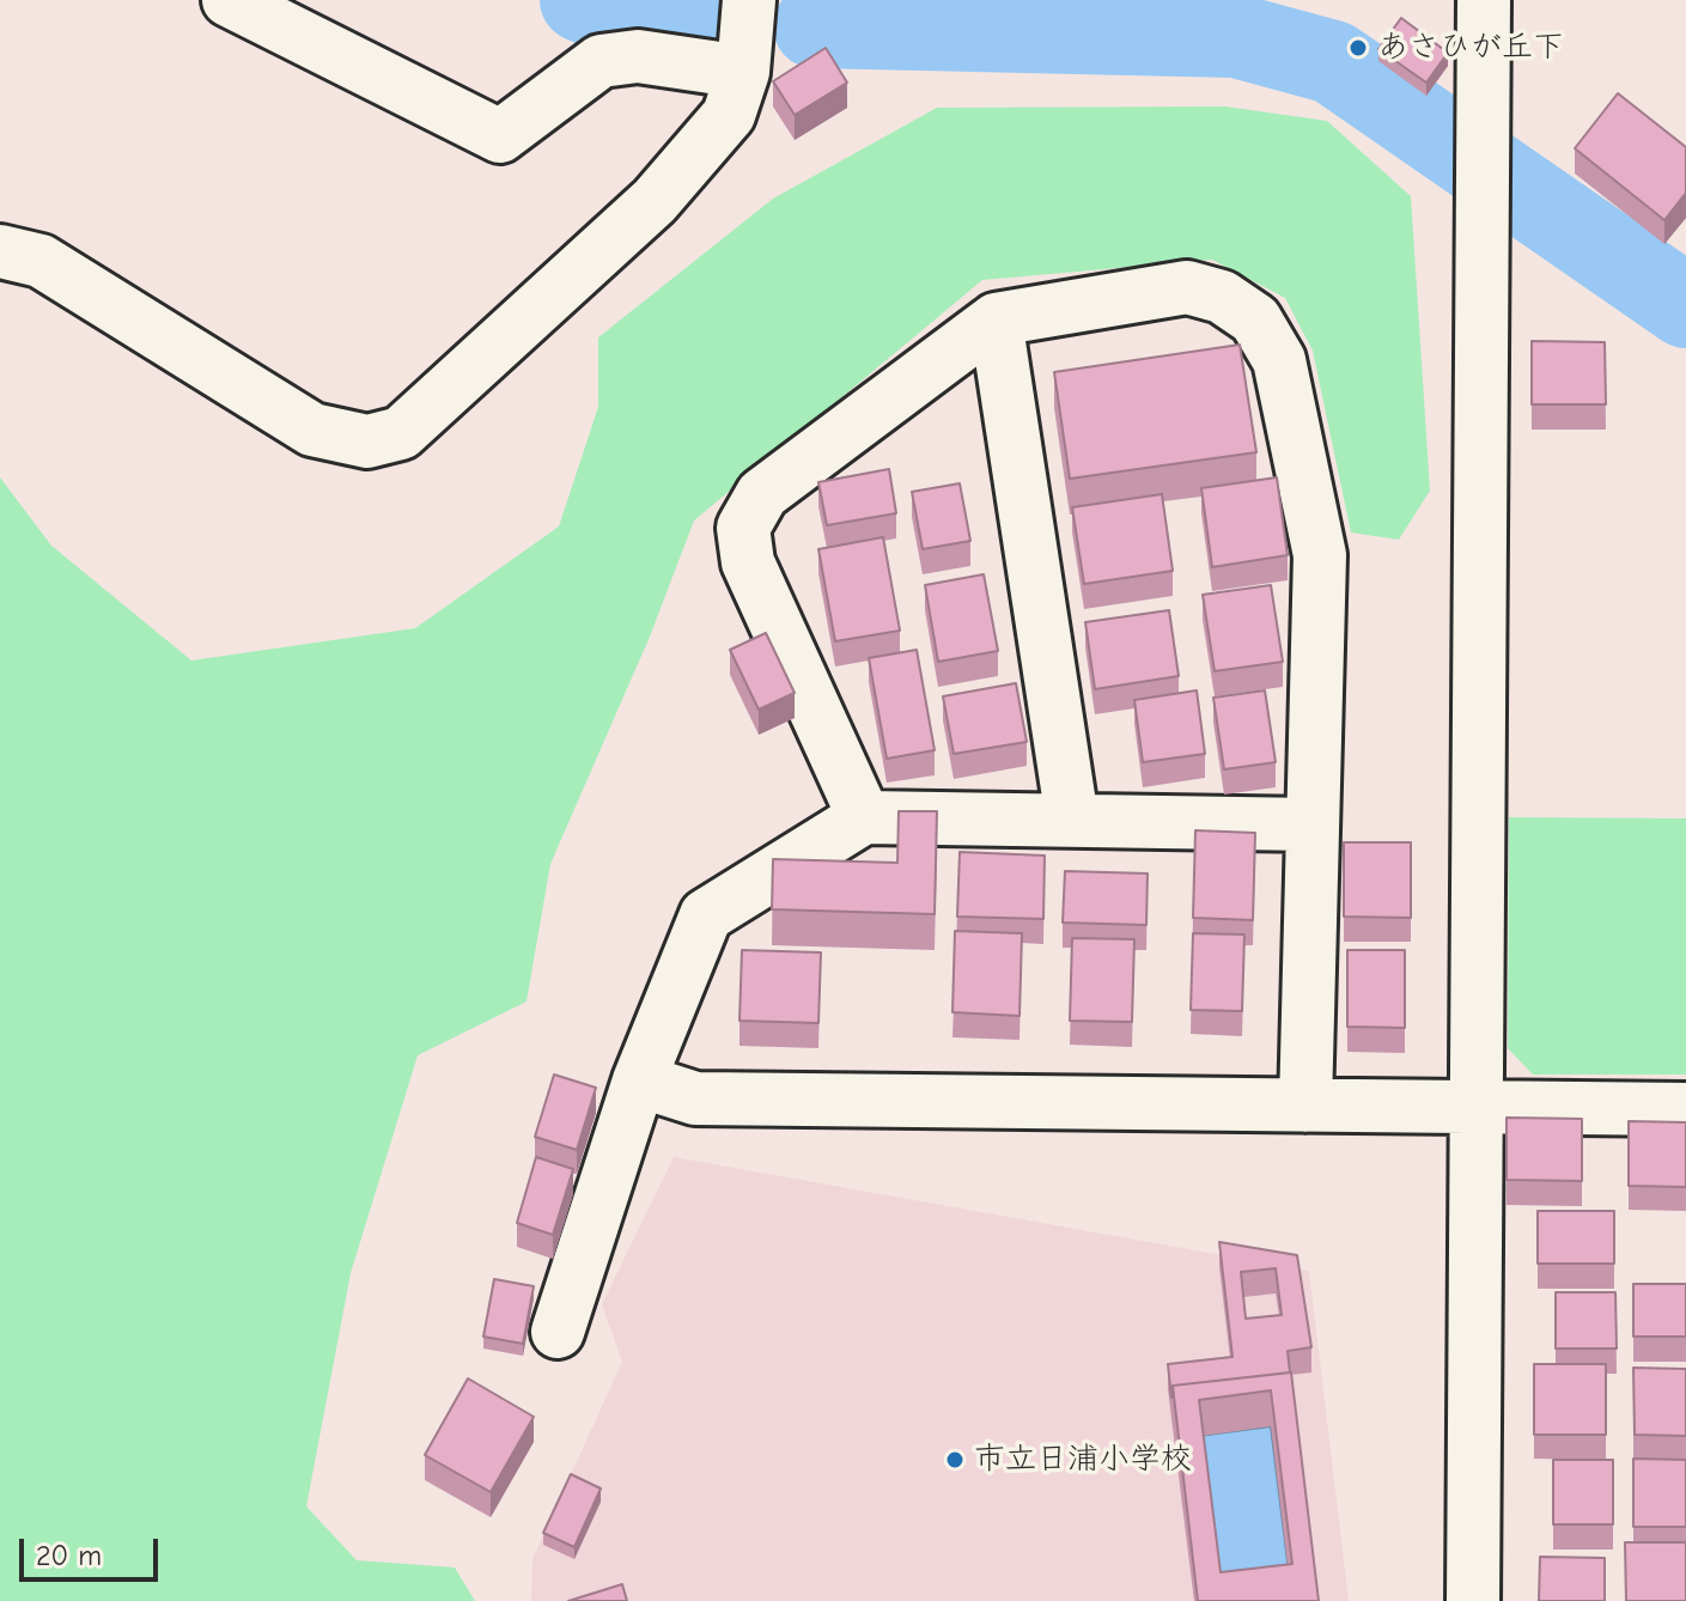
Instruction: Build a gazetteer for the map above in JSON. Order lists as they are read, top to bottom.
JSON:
{
  "places": ["あさひが丘下", "市立日浦小学校"],
  "scale_bar": "20 m"
}
